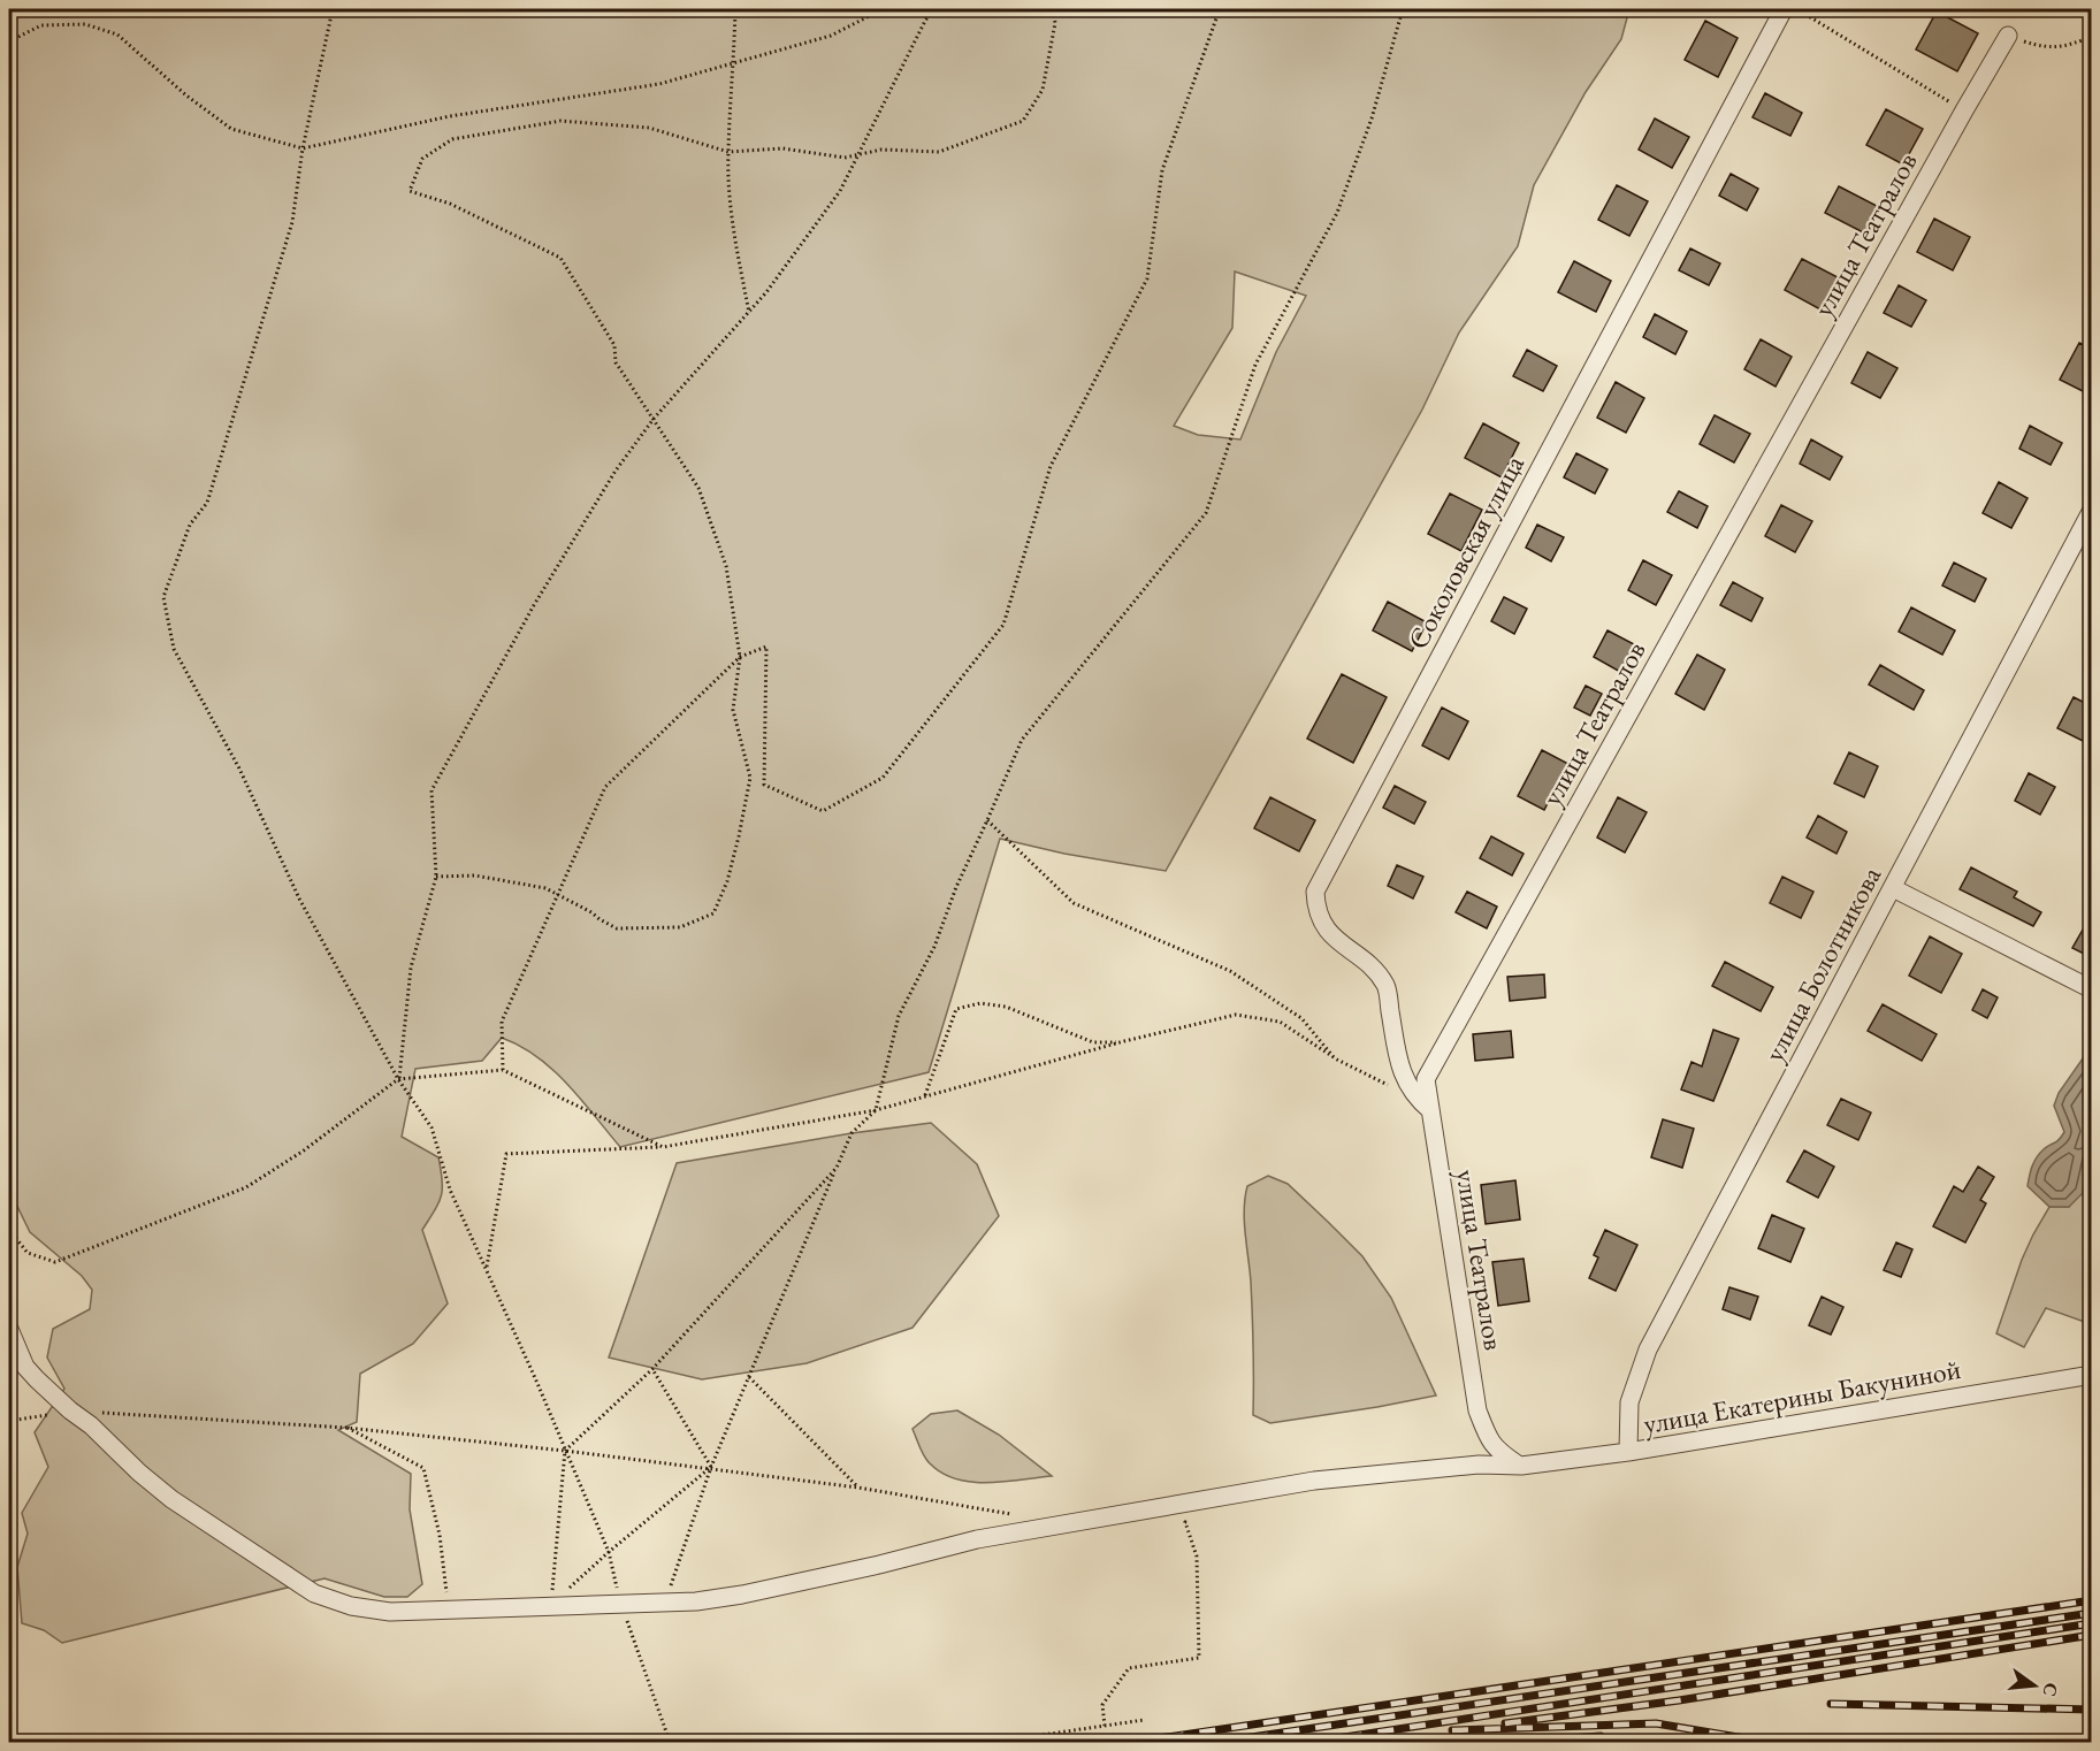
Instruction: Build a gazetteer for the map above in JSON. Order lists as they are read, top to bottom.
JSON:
{
  "streets": {
    "street": [
      "улица Театралов",
      "Соколовская улица",
      "улица Болотникова",
      "улица Екатерины Бакуниной"
    ]
  },
  "crossings": [
    ["улица Театралов", "Соколовская улица"],
    ["улица Театралов", "улица Екатерины Бакуниной"],
    ["улица Болотникова", "улица Екатерины Бакуниной"]
  ],
  "north": "right"
}
